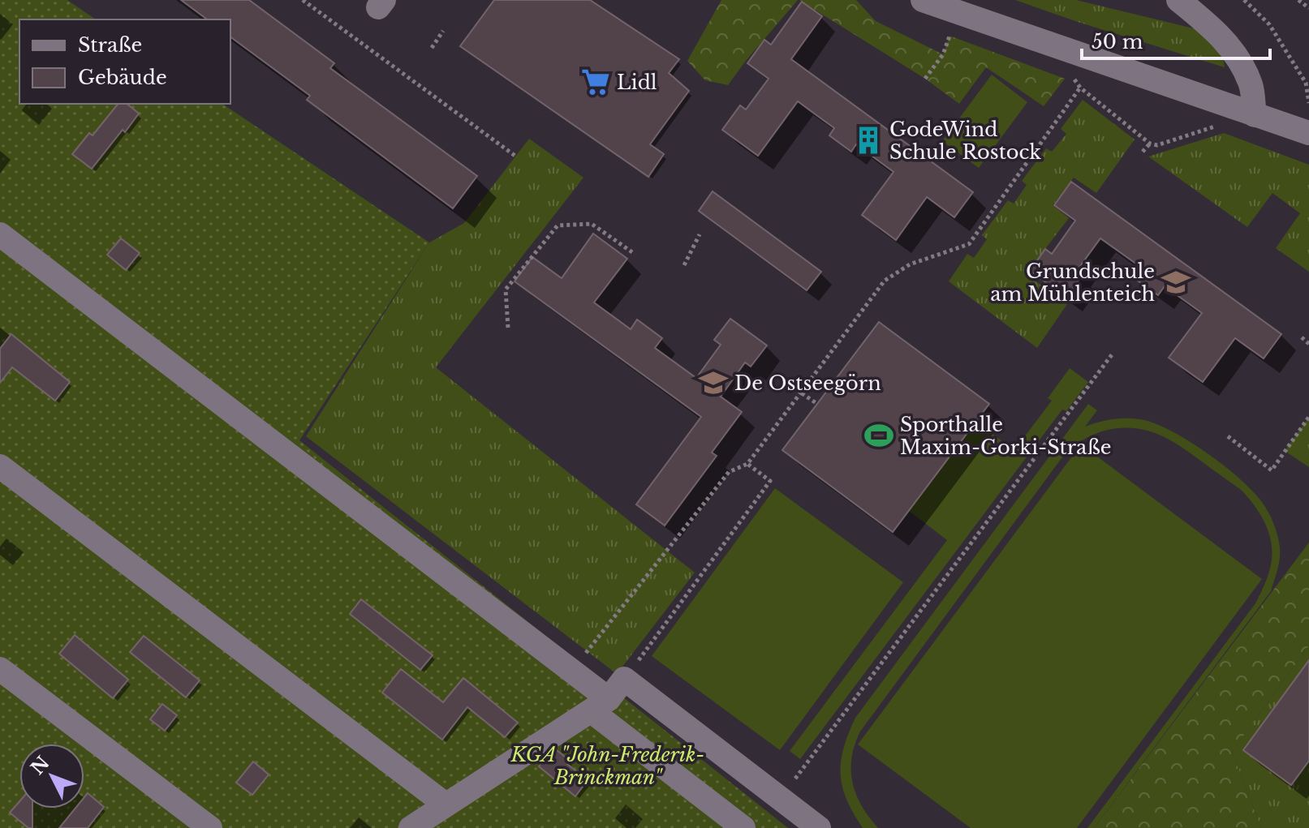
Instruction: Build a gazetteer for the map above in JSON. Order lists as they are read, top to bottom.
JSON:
{
  "parks": ["KGA \"John-Frederik- Brinckman\""],
  "places": {
    "supermarket": ["Lidl"],
    "building": ["GodeWind Schule Rostock"],
    "school or university": ["Grundschule am Mühlenteich", "De Ostseegörn"],
    "sports": ["Sporthalle Maxim-Gorki-Straße"]
  },
  "legend": ["Straße", "Gebäude"],
  "scale_bar": "50 m",
  "north": "top left"
}
